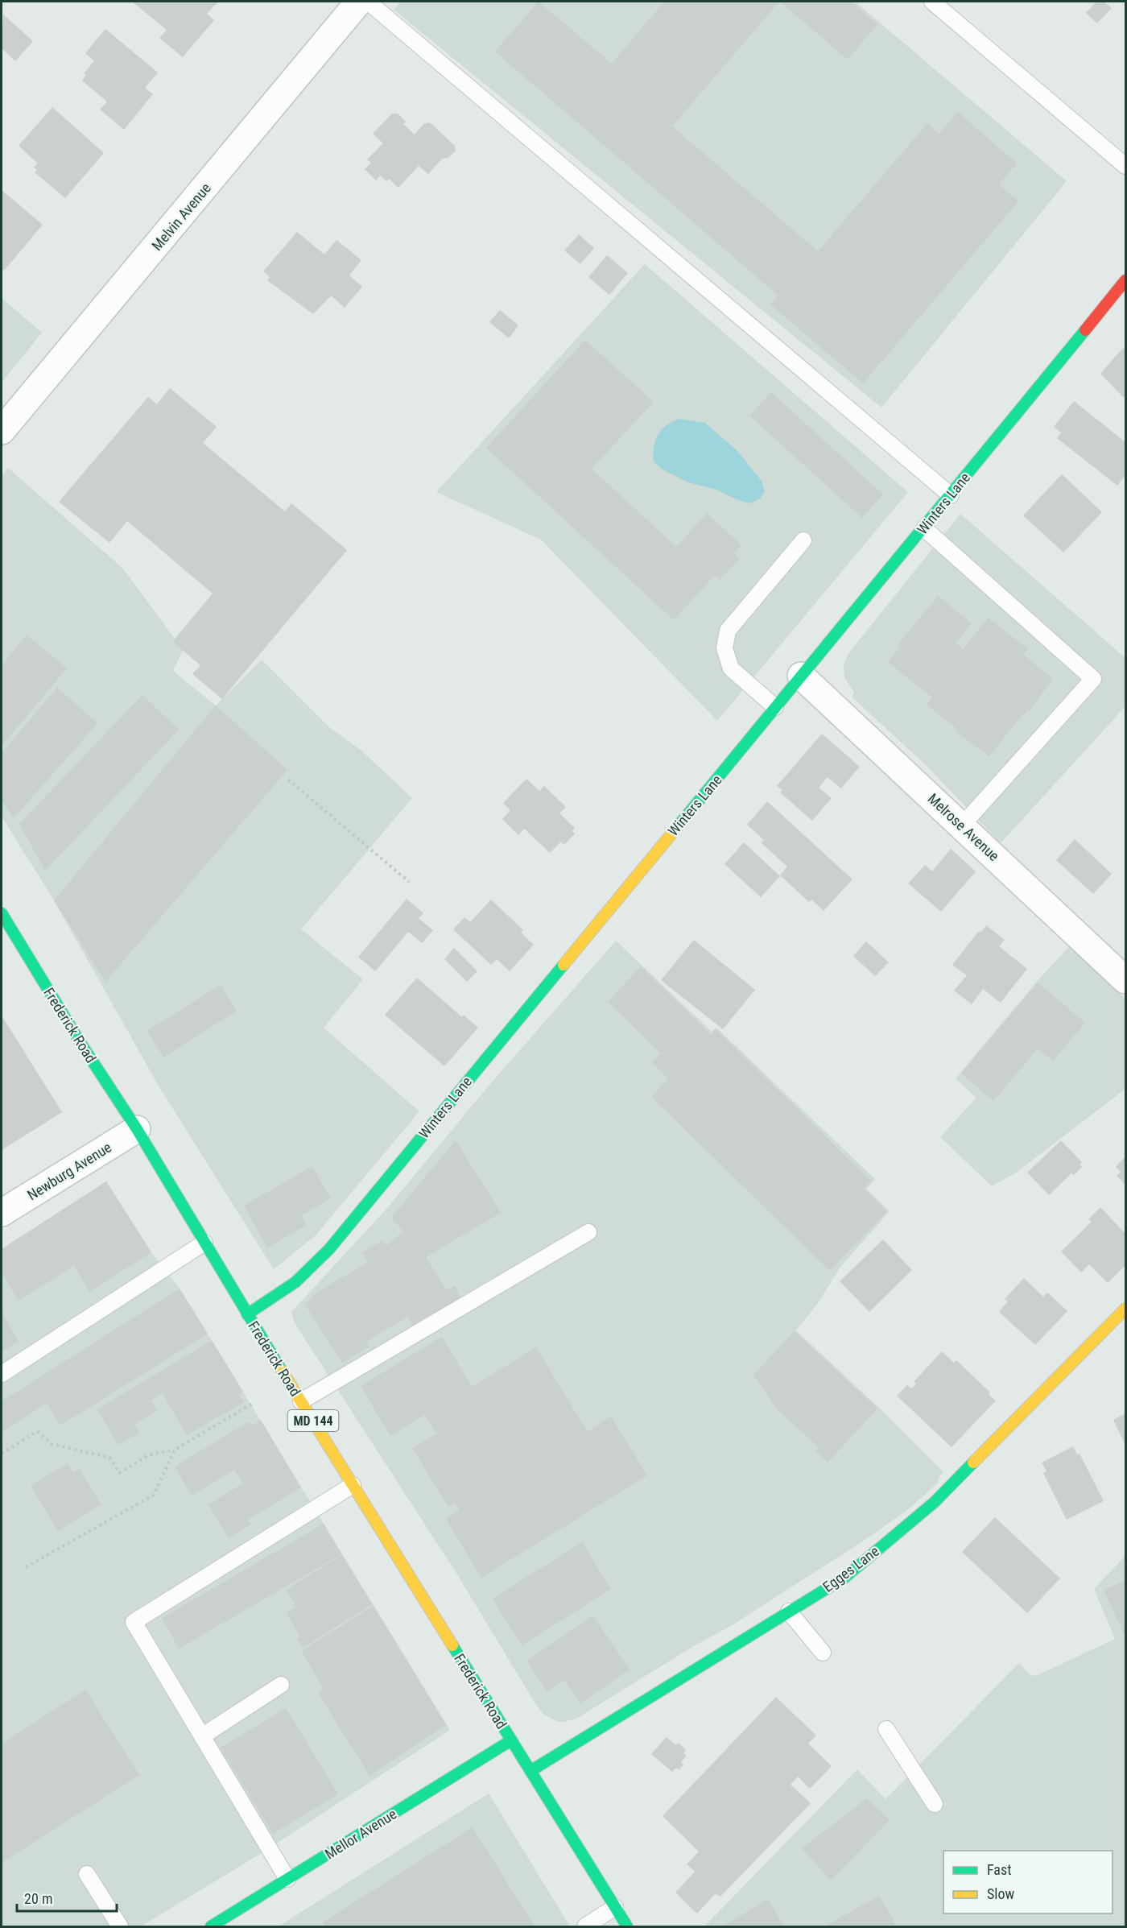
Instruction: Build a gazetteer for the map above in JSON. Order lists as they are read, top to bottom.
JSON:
{
  "streets": {
    "street": [
      "Melvin Avenue",
      "Winters Lane",
      "Melrose Avenue",
      "Frederick Road",
      "Newburg Avenue",
      "MD 144",
      "Egges Lane",
      "Mellor Avenue"
    ]
  },
  "crossings": [
    ["Winters Lane", "Melrose Avenue"],
    ["Winters Lane", "Frederick Road"],
    ["Frederick Road", "Newburg Avenue"],
    ["Frederick Road", "Egges Lane"],
    ["Frederick Road", "Mellor Avenue"]
  ],
  "legend": ["Fast", "Slow"],
  "scale_bar": "20 m"
}
